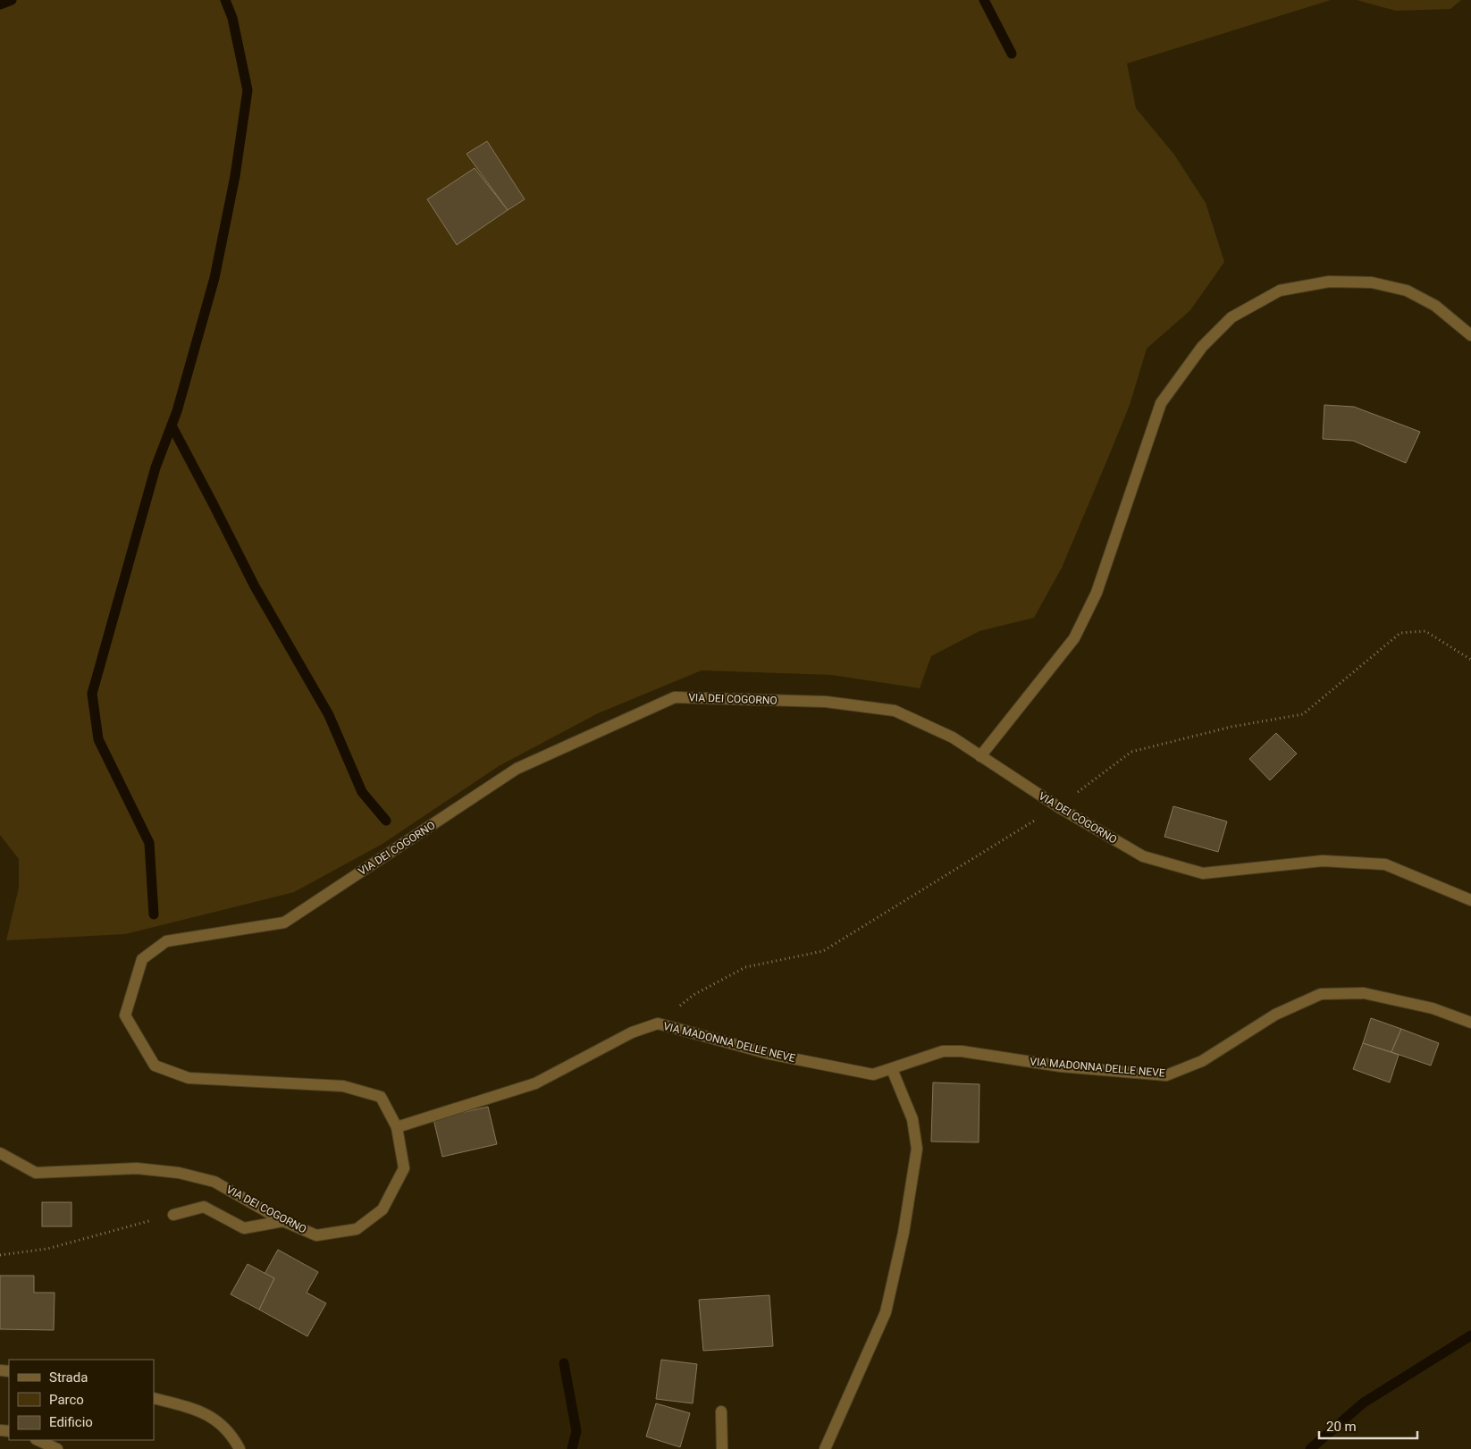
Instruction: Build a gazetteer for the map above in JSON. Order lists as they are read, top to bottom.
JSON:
{
  "streets": {
    "street": ["VIA DEI COGORNO", "VIA MADONNA DELLE NEVE"]
  },
  "crossings": [
    ["VIA DEI COGORNO", "VIA MADONNA DELLE NEVE"]
  ],
  "legend": ["Strada", "Parco", "Edificio"],
  "scale_bar": "20 m"
}
